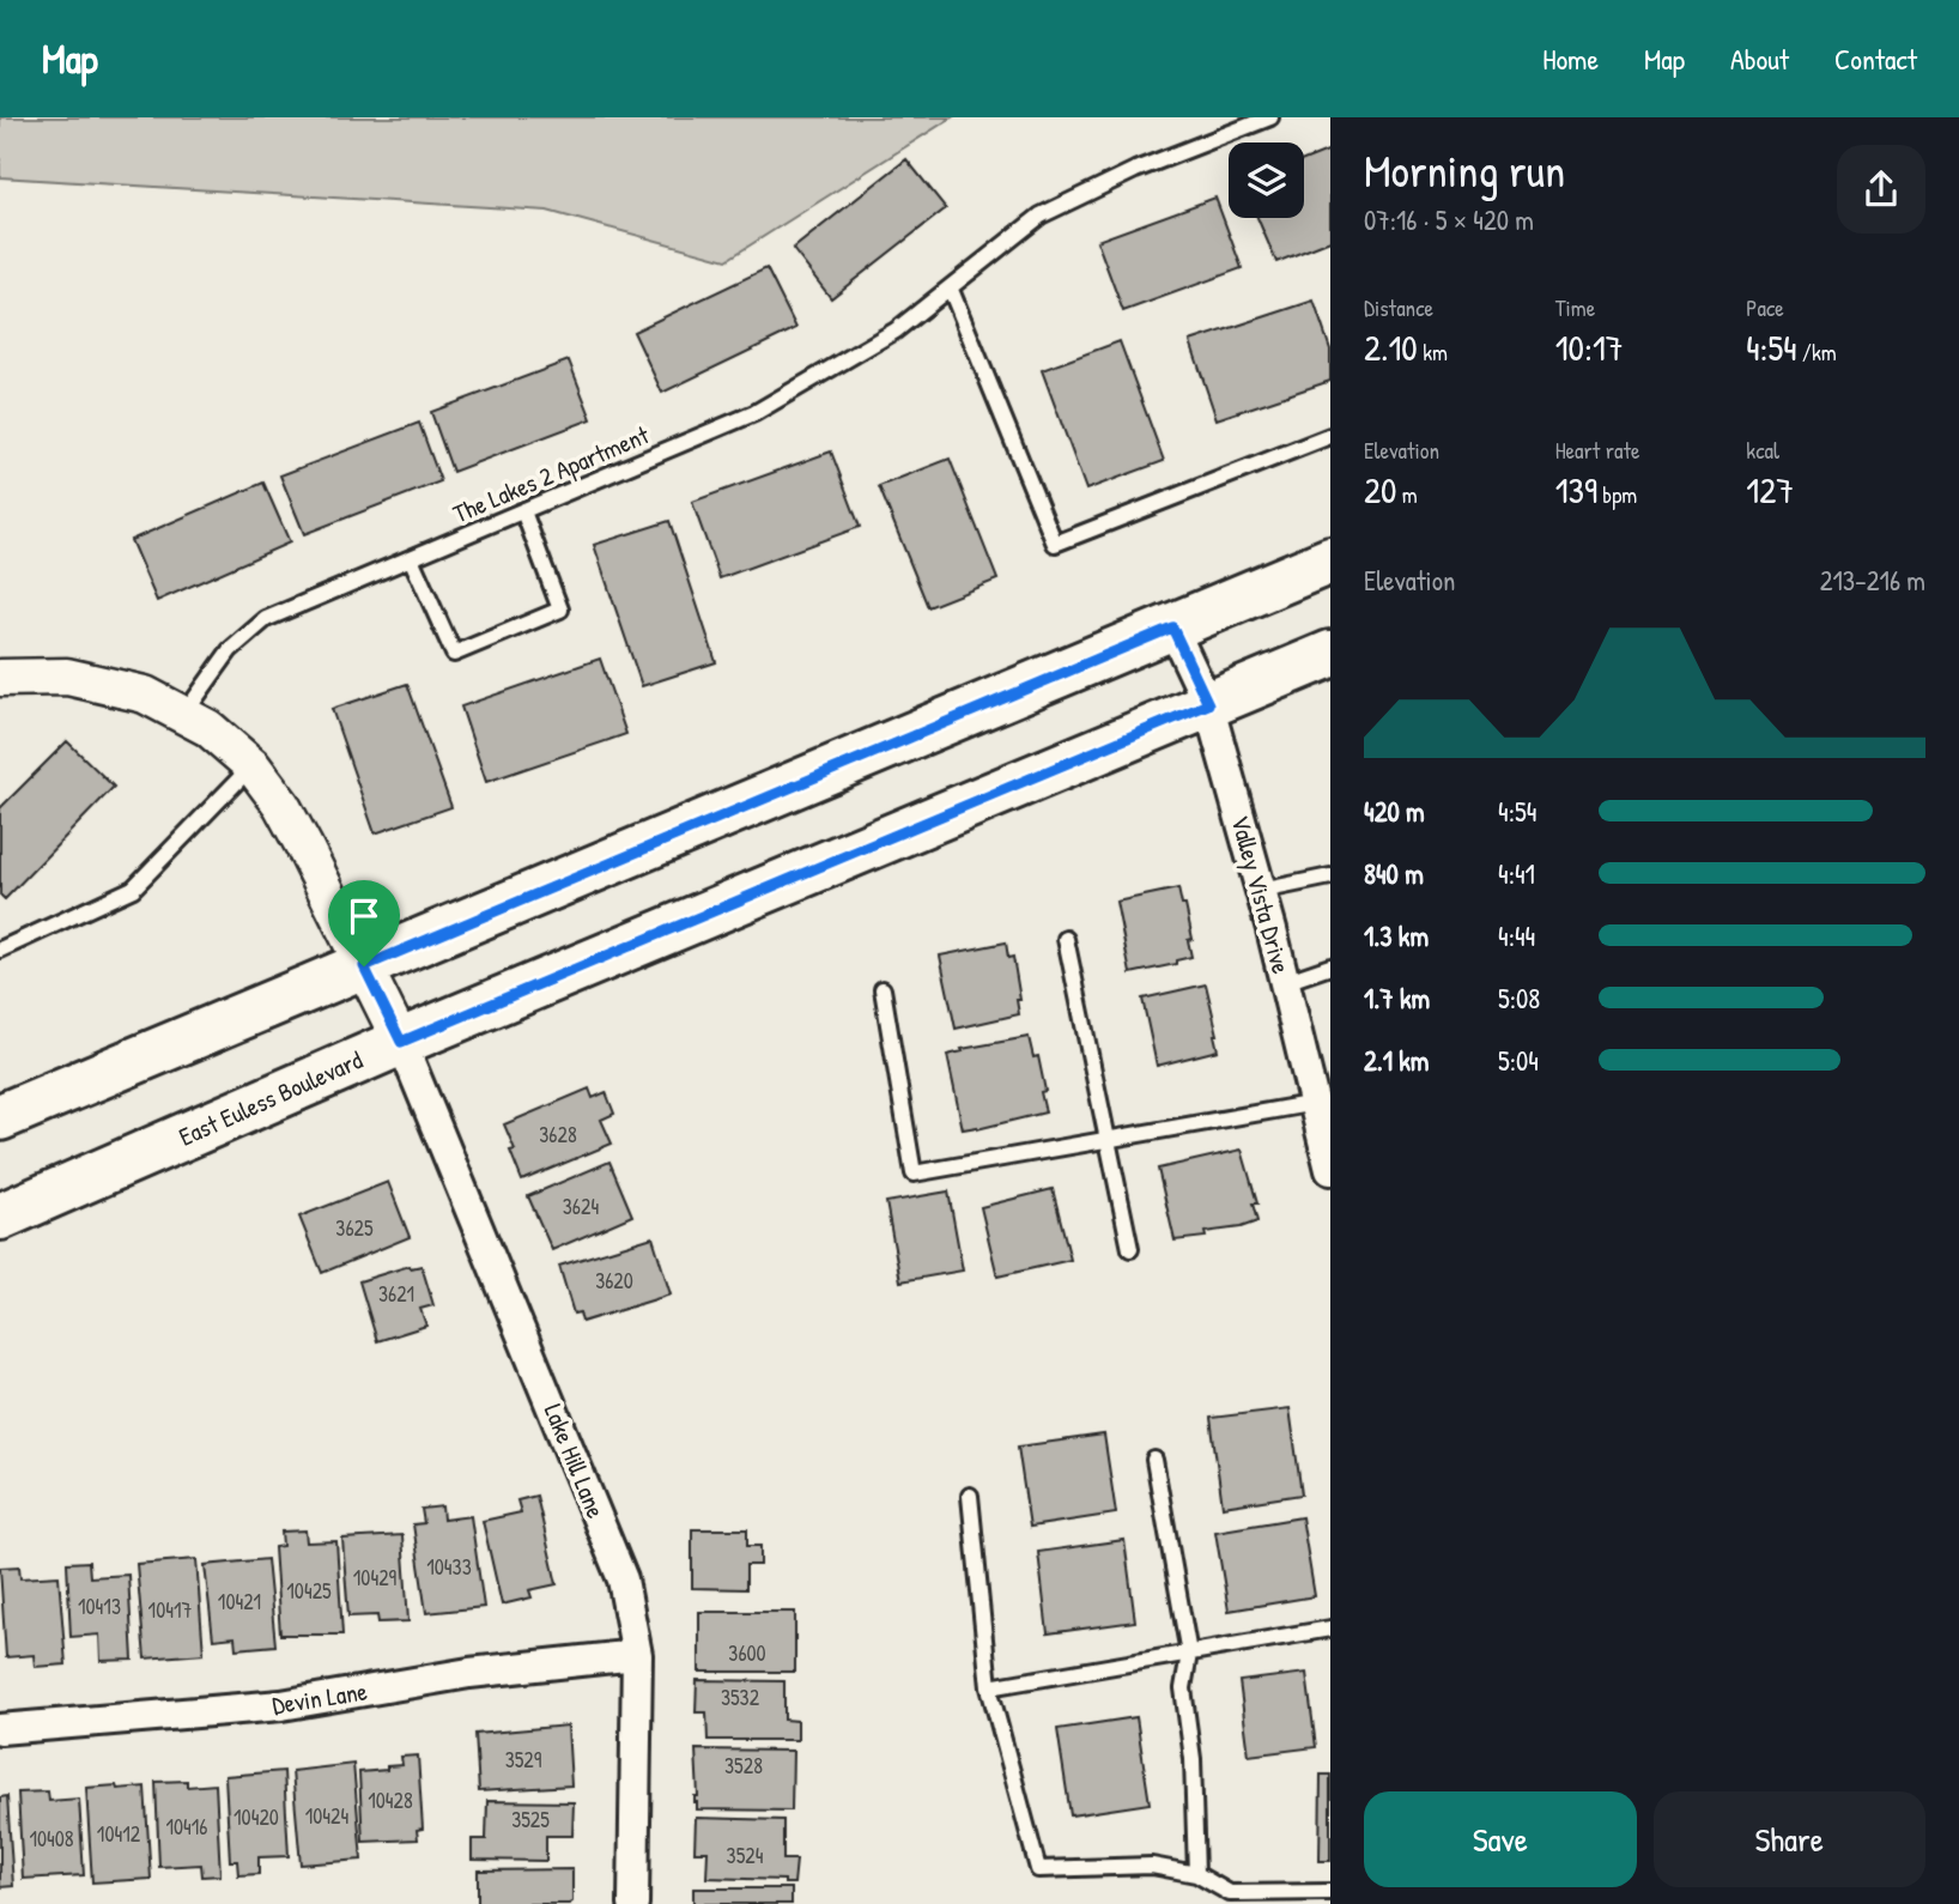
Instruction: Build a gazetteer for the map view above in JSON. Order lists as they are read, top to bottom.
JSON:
{
  "streets": {
    "main road": ["East Euless Boulevard"],
    "street": ["Valley Vista Drive", "Lake Hill Lane", "Devin Lane"],
    "lane": ["The Lakes 2 Apartment"]
  },
  "crossings": [
    ["Valley Vista Drive", "East Euless Boulevard"],
    ["East Euless Boulevard", "Lake Hill Lane"],
    ["Lake Hill Lane", "Devin Lane"]
  ],
  "house_numbers": [
    "3628",
    "3624",
    "3625",
    "3620",
    "3621",
    "10433",
    "10429",
    "10425",
    "10421",
    "10413",
    "10417",
    "3600",
    "3532",
    "3529",
    "3528",
    "10428",
    "10424",
    "10420",
    "3525",
    "10416",
    "10412",
    "10408",
    "3524"
  ],
  "page": {
    "header": "Map",
    "nav": [
      "Home",
      "Map",
      "About",
      "Contact"
    ],
    "heading": ["Morning run", "07:16 · 5 × 420 m"],
    "stats": [
      ["Distance", "2.10 km"],
      ["Time", "10:17"],
      ["Pace", "4:54 /km"],
      ["Elevation", "20 m"],
      ["Heart rate", "139 bpm"],
      ["kcal", "127"]
    ],
    "chart": ["Elevation", "213–216 m"],
    "list": [
      {
        "name": "420 m",
        "note": "4:54"
      },
      {
        "name": "840 m",
        "note": "4:41"
      },
      {
        "name": "1.3 km",
        "note": "4:44"
      },
      {
        "name": "1.7 km",
        "note": "5:08"
      },
      {
        "name": "2.1 km",
        "note": "5:04"
      }
    ],
    "buttons": ["Save", "Share"]
  }
}
